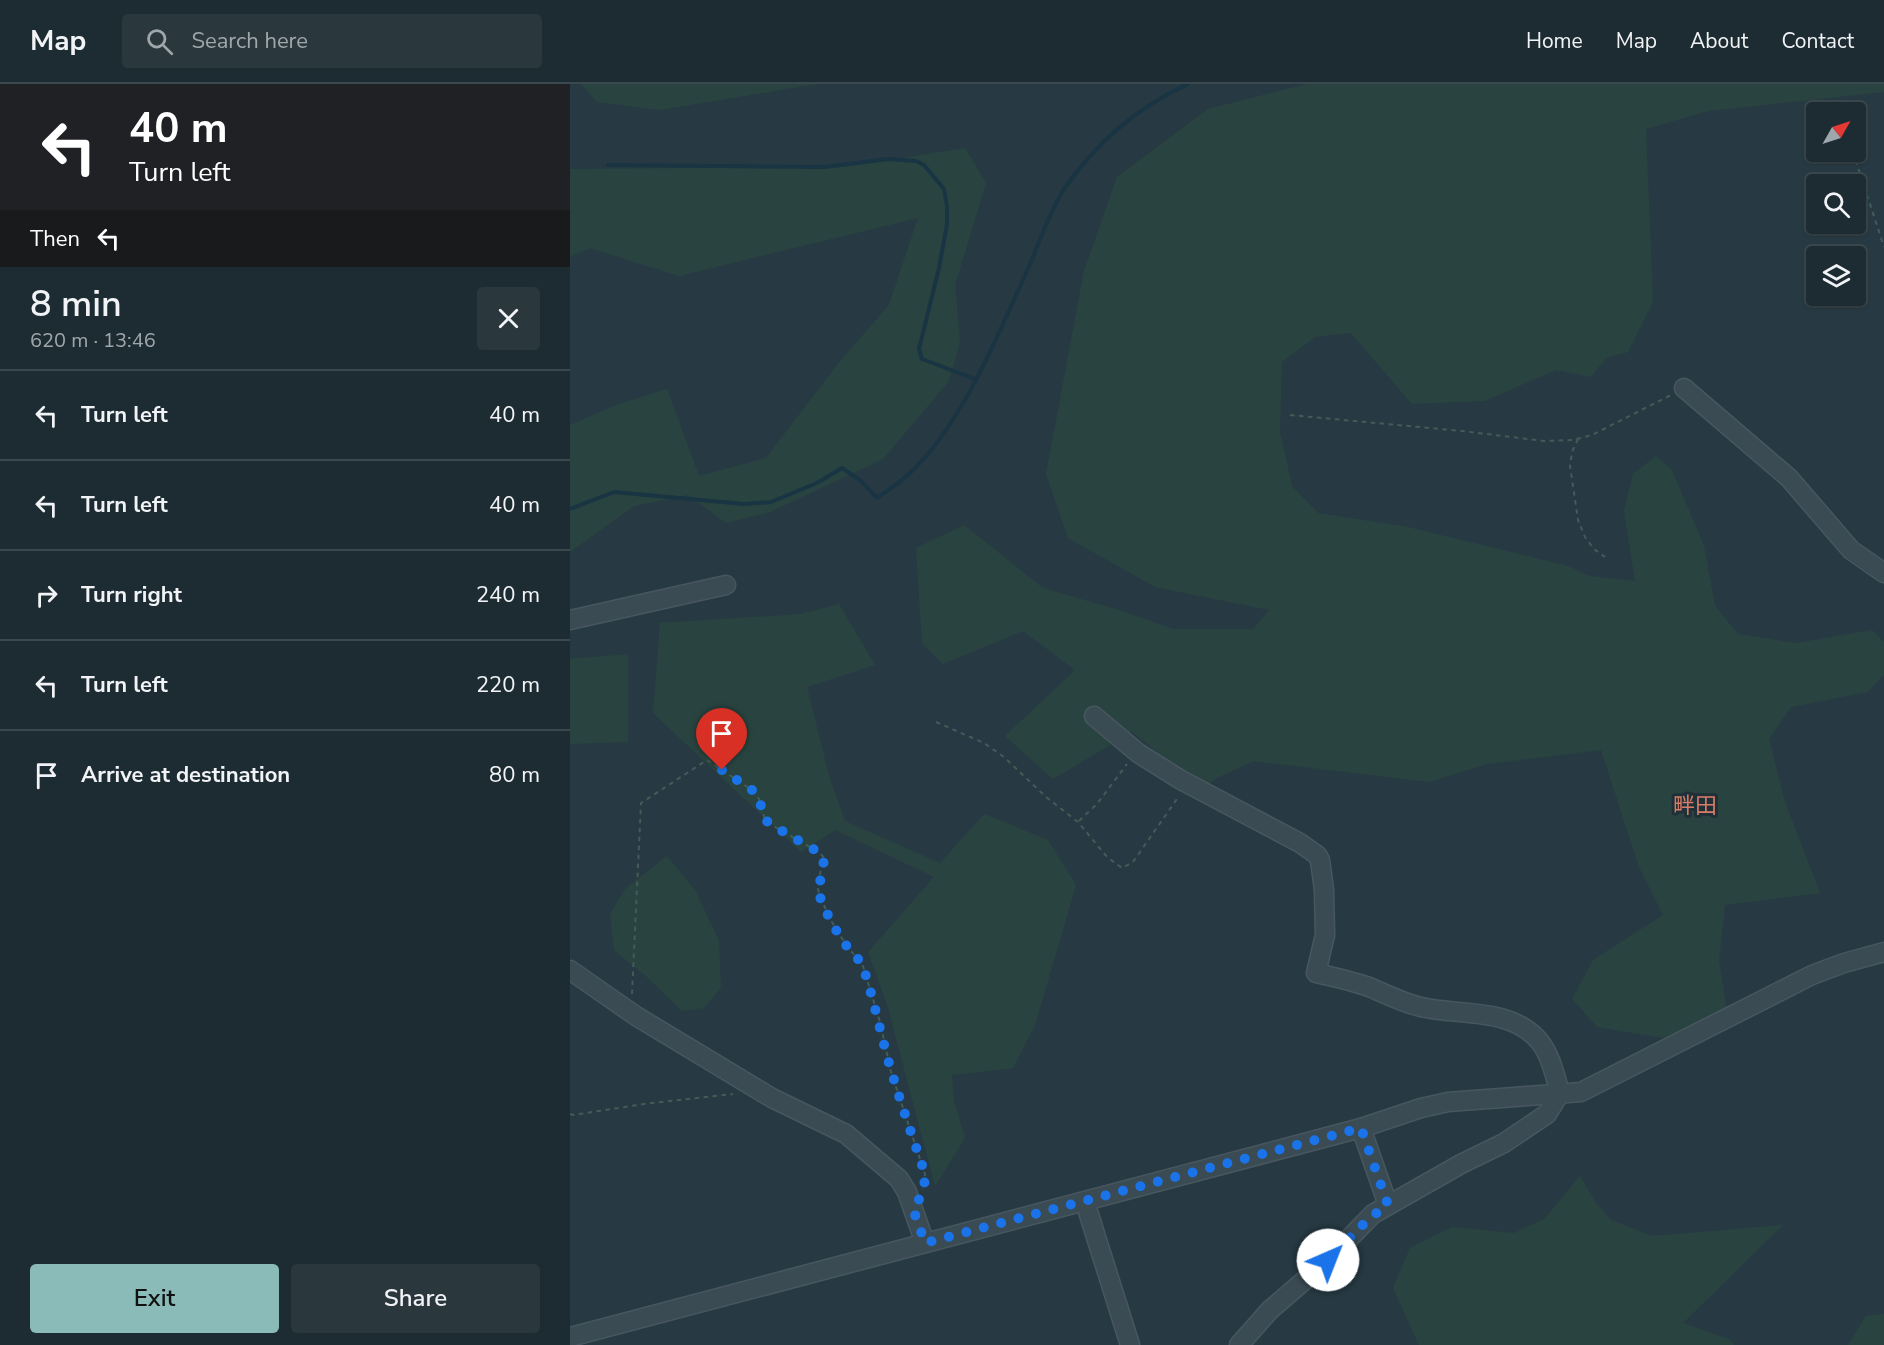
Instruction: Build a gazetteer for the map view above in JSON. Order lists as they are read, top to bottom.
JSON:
{
  "districts": ["畔田"],
  "north": "top right",
  "page": {
    "header": "Map",
    "search": "Search here",
    "nav": [
      "Home",
      "Map",
      "About",
      "Contact"
    ],
    "turn": ["40 m", "Turn left"],
    "then": "Then",
    "heading": ["8 min", "620 m · 13:46"],
    "list": [
      {
        "name": "Turn left",
        "value": "40 m"
      },
      {
        "name": "Turn left",
        "value": "40 m"
      },
      {
        "name": "Turn right",
        "value": "240 m"
      },
      {
        "name": "Turn left",
        "value": "220 m"
      },
      {
        "name": "Arrive at destination",
        "value": "80 m"
      }
    ],
    "buttons": ["Exit", "Share"]
  }
}
